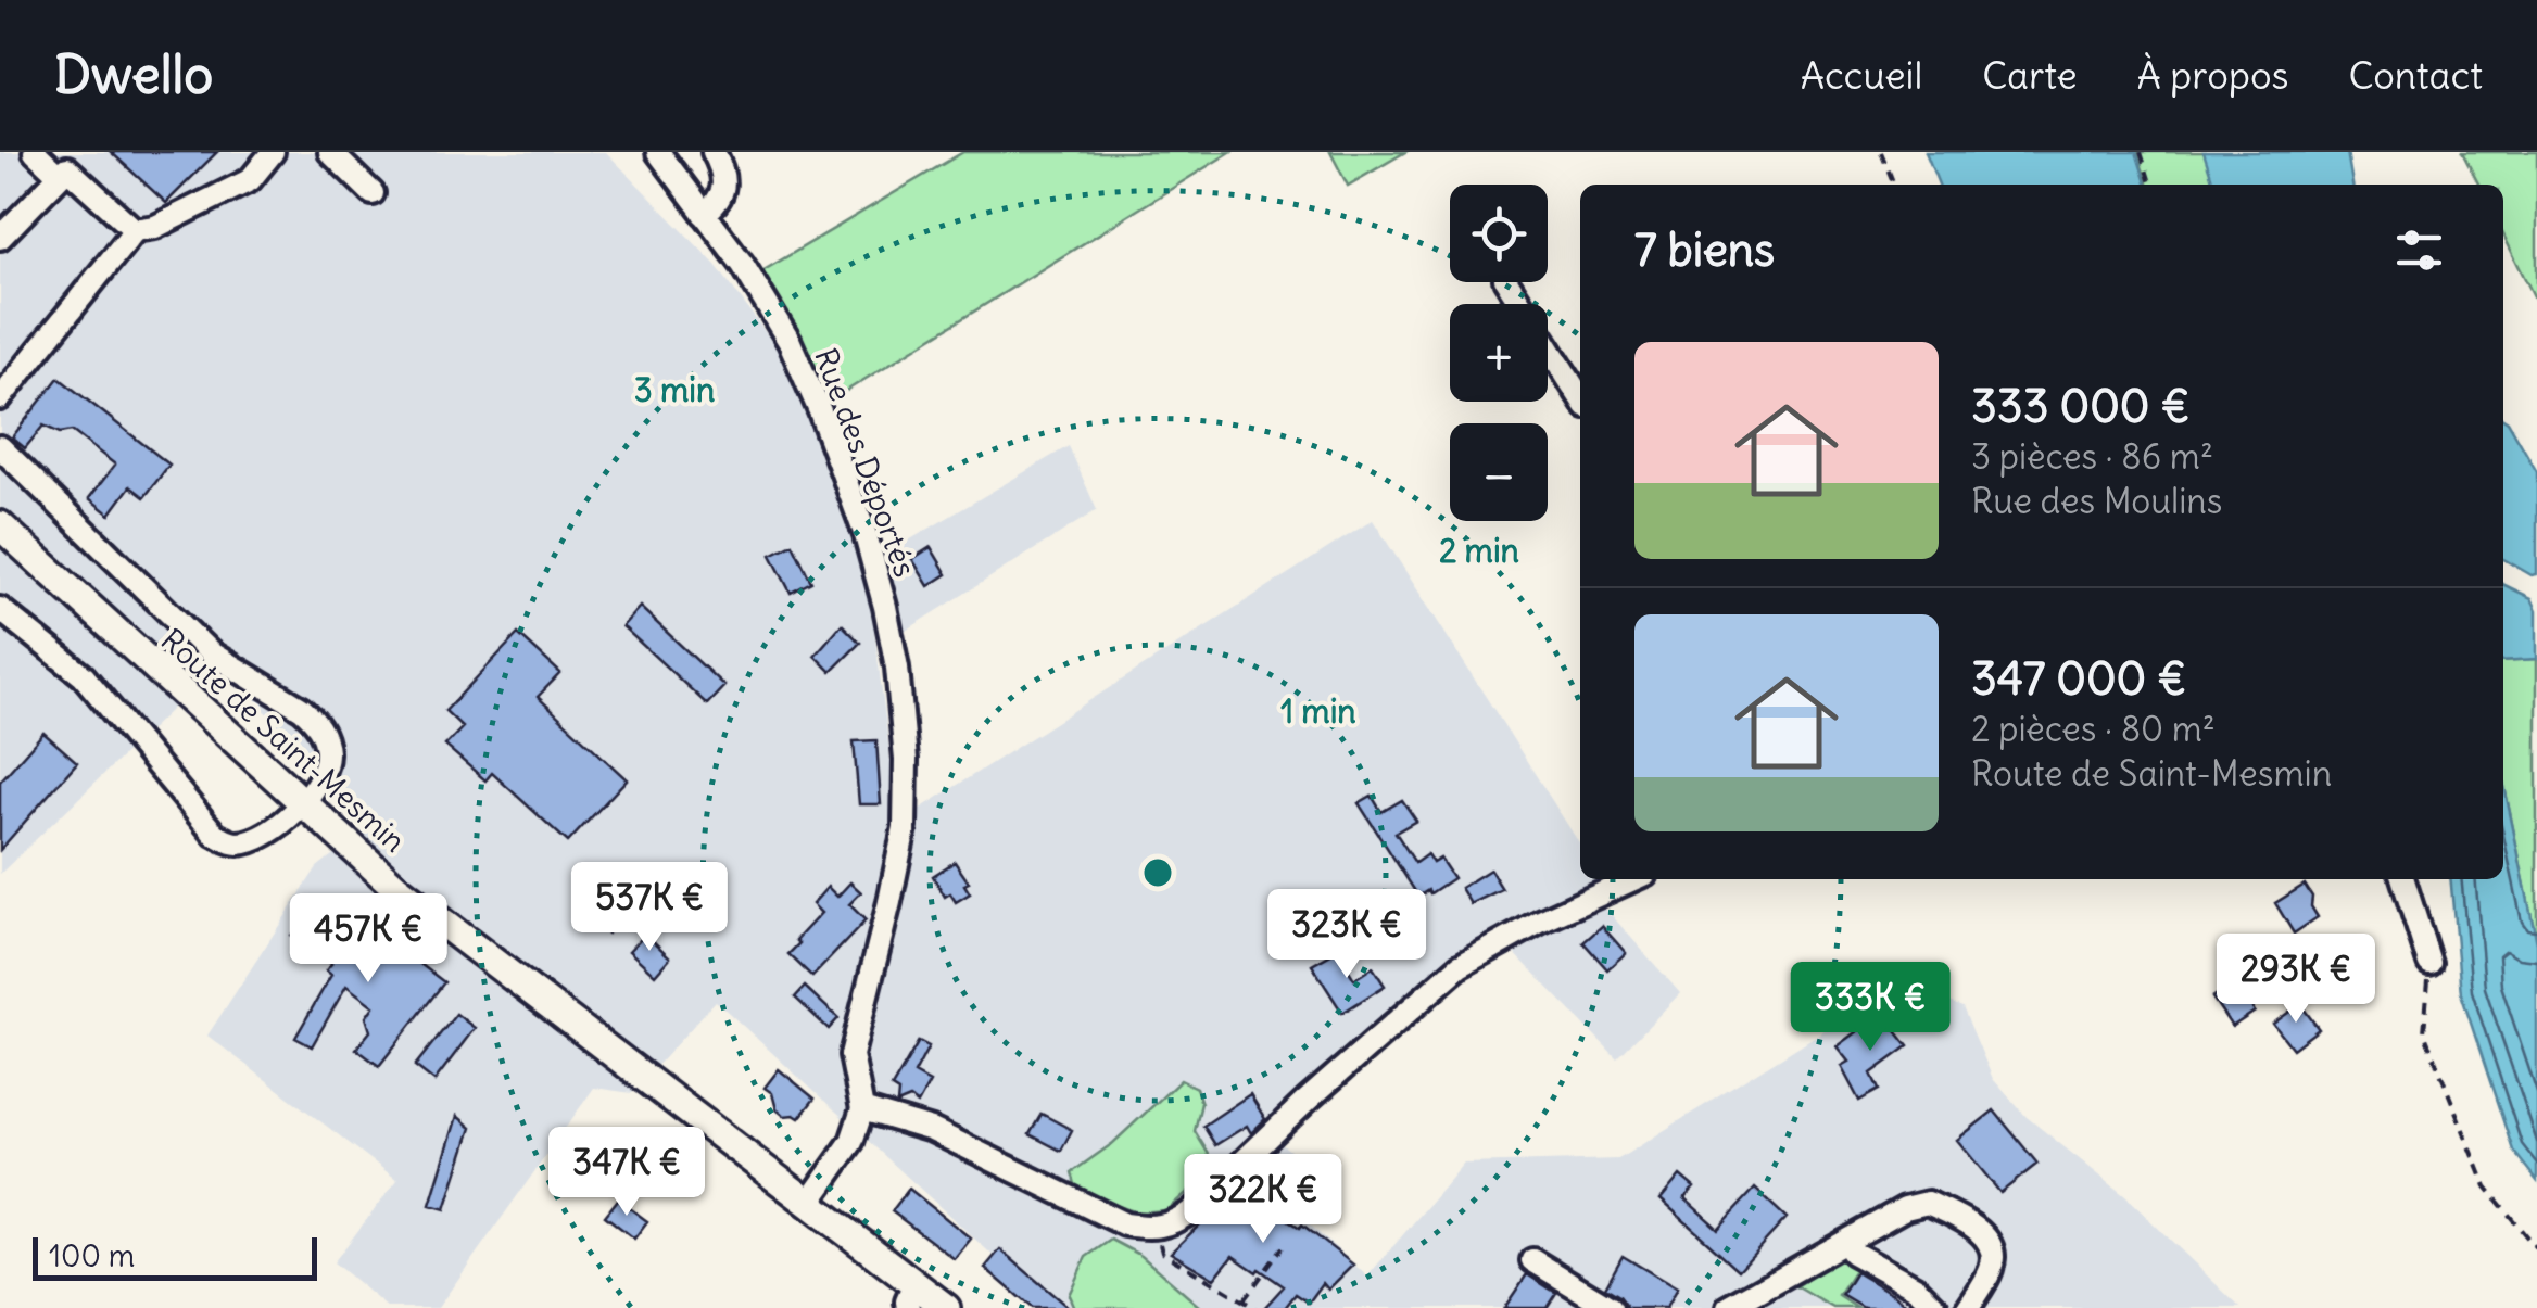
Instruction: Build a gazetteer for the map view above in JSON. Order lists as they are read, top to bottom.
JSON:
{
  "streets": {
    "main road": ["Route de Saint-Mesmin"],
    "street": ["Rue des Déportés"]
  },
  "scale_bar": "100 m",
  "page": {
    "header": "Dwello",
    "nav": [
      "Accueil",
      "Carte",
      "À propos",
      "Contact"
    ],
    "map_buttons": ["+", "−"],
    "heading": "7 biens",
    "list": [
      {
        "name": "333 000 €",
        "note": "3 pièces · 86 m² · Rue des Moulins"
      },
      {
        "name": "347 000 €",
        "note": "2 pièces · 80 m² · Route de Saint-Mesmin"
      }
    ],
    "price": [
      "537K €",
      "323K €",
      "457K €",
      "293K €",
      "333K €",
      "347K €",
      "322K €"
    ],
    "scale": "100 m"
  },
  "rings": ["3 min", "2 min", "1 min"]
}
